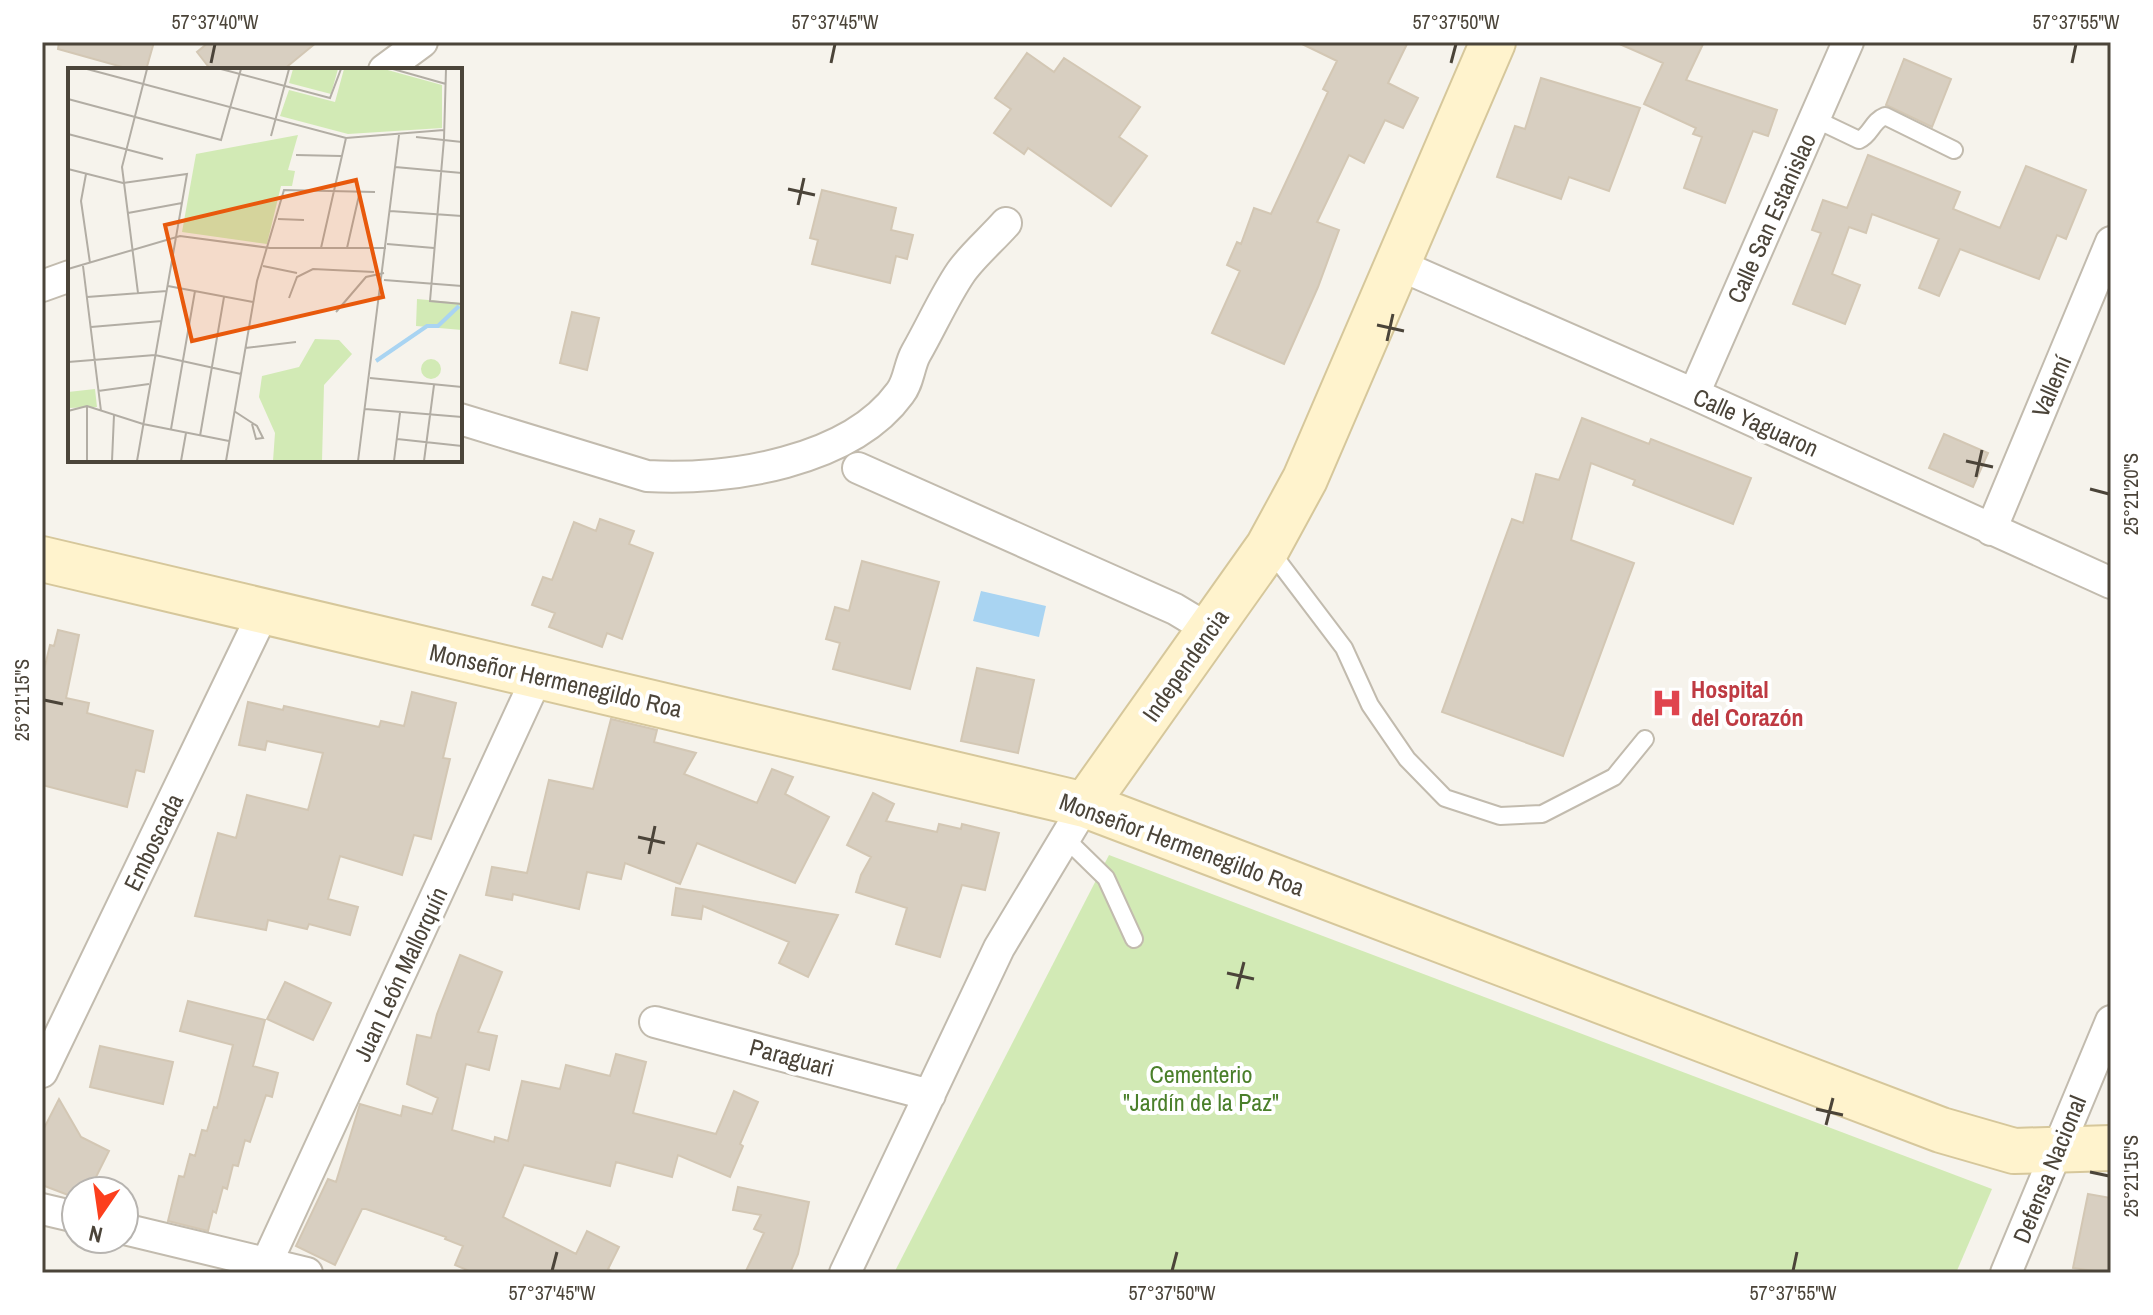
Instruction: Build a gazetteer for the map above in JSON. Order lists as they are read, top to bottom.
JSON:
{
  "streets": {
    "street": [
      "Calle San Estanislao",
      "Vallemí",
      "Calle Yaguaron",
      "Independencia",
      "Monseñor Hermenegildo Roa",
      "Emboscada",
      "Juan León Mallorquín",
      "Paraguari",
      "Defensa Nacional"
    ]
  },
  "crossings": [
    ["Calle San Estanislao", "Calle Yaguaron"],
    ["Vallemí", "Calle Yaguaron"],
    ["Calle Yaguaron", "Independencia"],
    ["Independencia", "Monseñor Hermenegildo Roa"],
    ["Independencia", "Paraguari"],
    ["Monseñor Hermenegildo Roa", "Emboscada"],
    ["Monseñor Hermenegildo Roa", "Juan León Mallorquín"],
    ["Monseñor Hermenegildo Roa", "Defensa Nacional"]
  ],
  "parks": ["Cementerio \"Jardín de la Paz\""],
  "places": {
    "hospital": ["Hospital del Corazón"]
  },
  "north": "bottom",
  "coordinates": [
    "57°37'40\"W",
    "57°37'45\"W",
    "57°37'50\"W",
    "57°37'55\"W",
    "25°21'20\"S",
    "25°21'15\"S"
  ]
}
